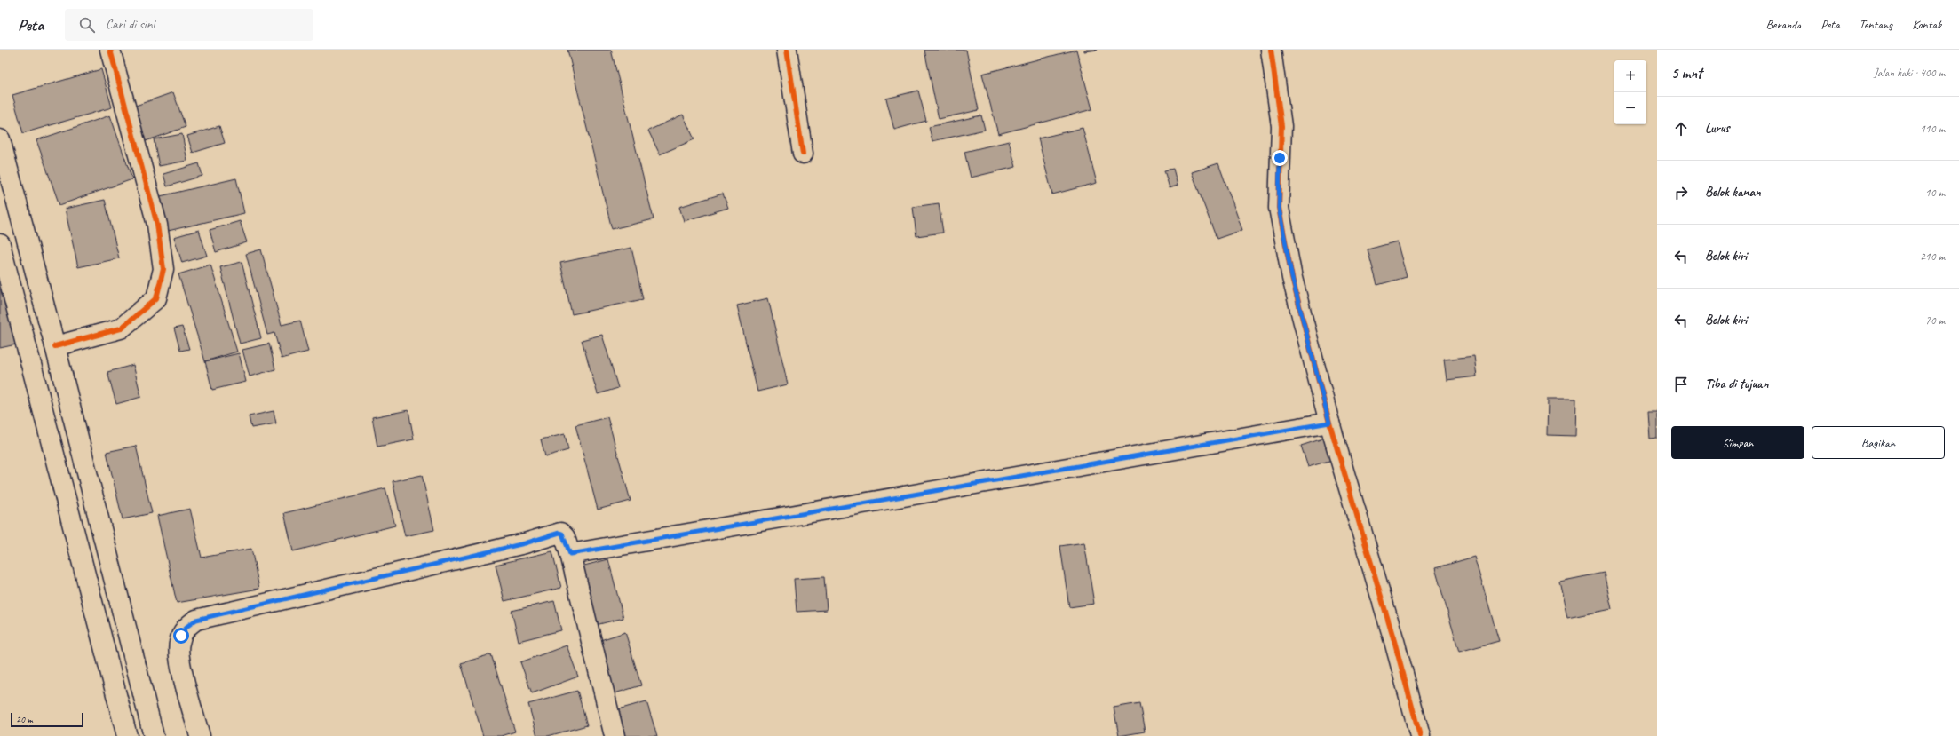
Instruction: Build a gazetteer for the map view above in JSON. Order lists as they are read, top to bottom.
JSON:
{
  "scale_bar": "20 m",
  "page": {
    "header": "Peta",
    "search": "Cari di sini",
    "nav": [
      "Beranda",
      "Peta",
      "Tentang",
      "Kontak"
    ],
    "heading": ["5 mnt", "Jalan kaki · 400 m"],
    "map_buttons": ["+", "−"],
    "list": [
      ["Lurus", "110 m"],
      ["Belok kanan", "10 m"],
      ["Belok kiri", "210 m"],
      ["Belok kiri", "70 m"],
      "Tiba di tujuan"
    ],
    "buttons": ["Simpan", "Bagikan"],
    "scale": "20 m"
  }
}
